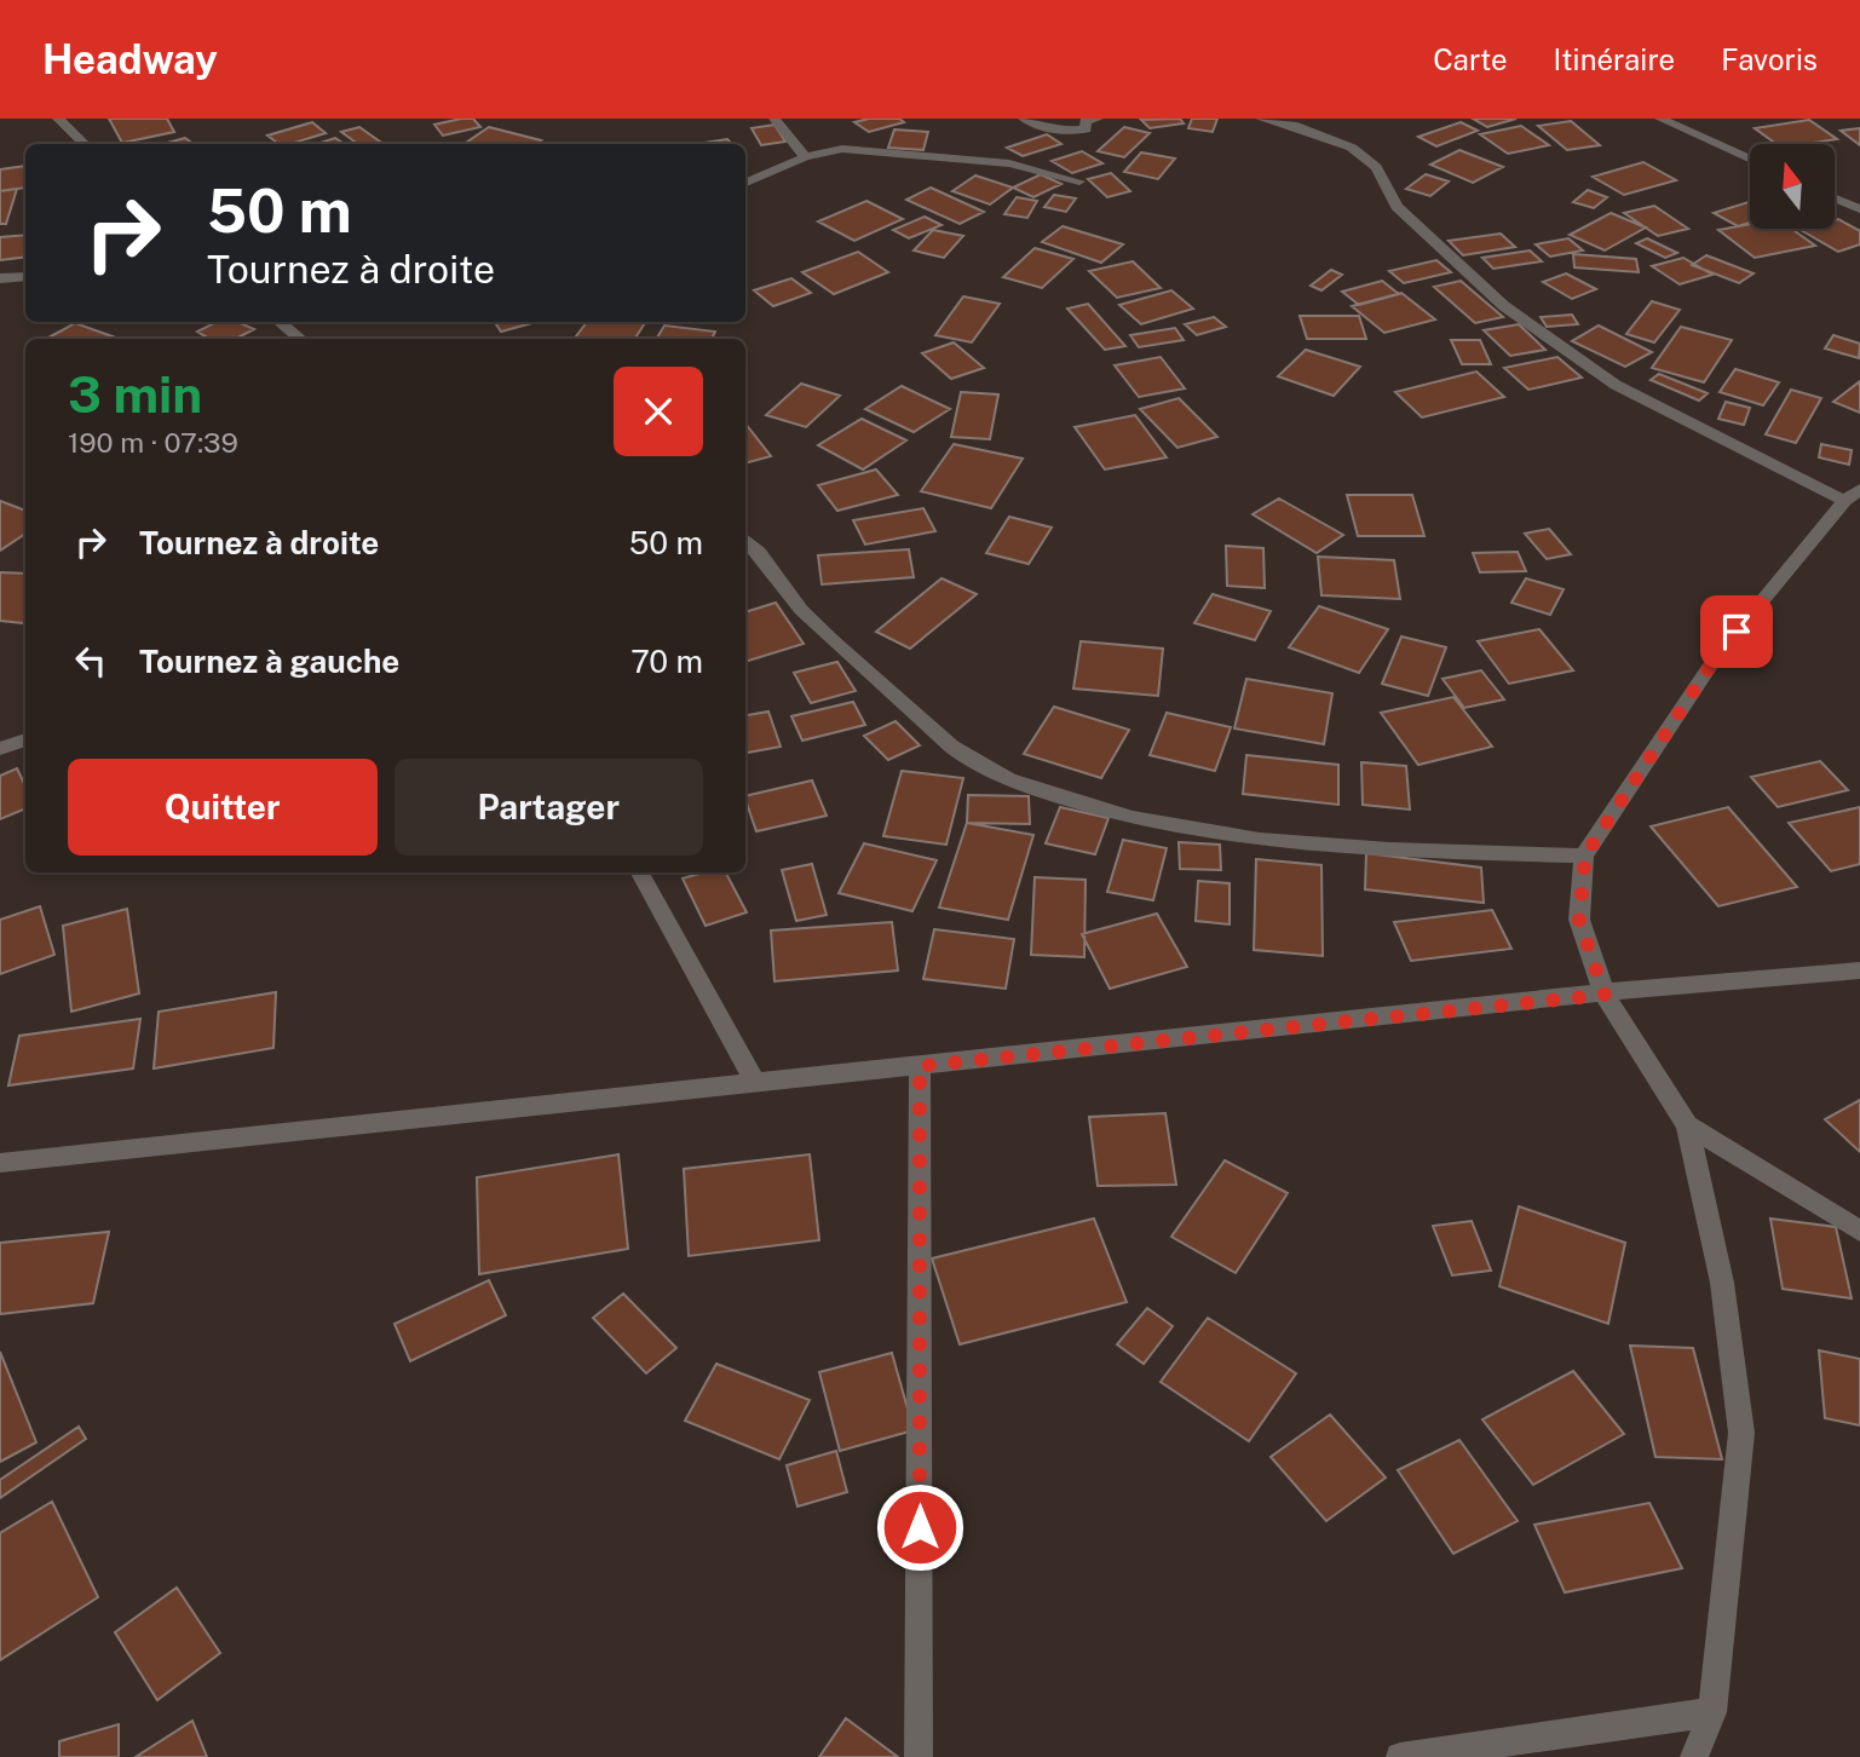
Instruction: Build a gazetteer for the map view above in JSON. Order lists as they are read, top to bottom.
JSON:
{
  "north": "top",
  "page": {
    "header": "Headway",
    "nav": ["Carte", "Itinéraire", "Favoris"],
    "turn": ["50 m", "Tournez à droite"],
    "heading": ["3 min", "190 m · 07:39"],
    "list": [
      {
        "name": "Tournez à droite",
        "value": "50 m"
      },
      {
        "name": "Tournez à gauche",
        "value": "70 m"
      }
    ],
    "buttons": ["Quitter", "Partager"]
  }
}
